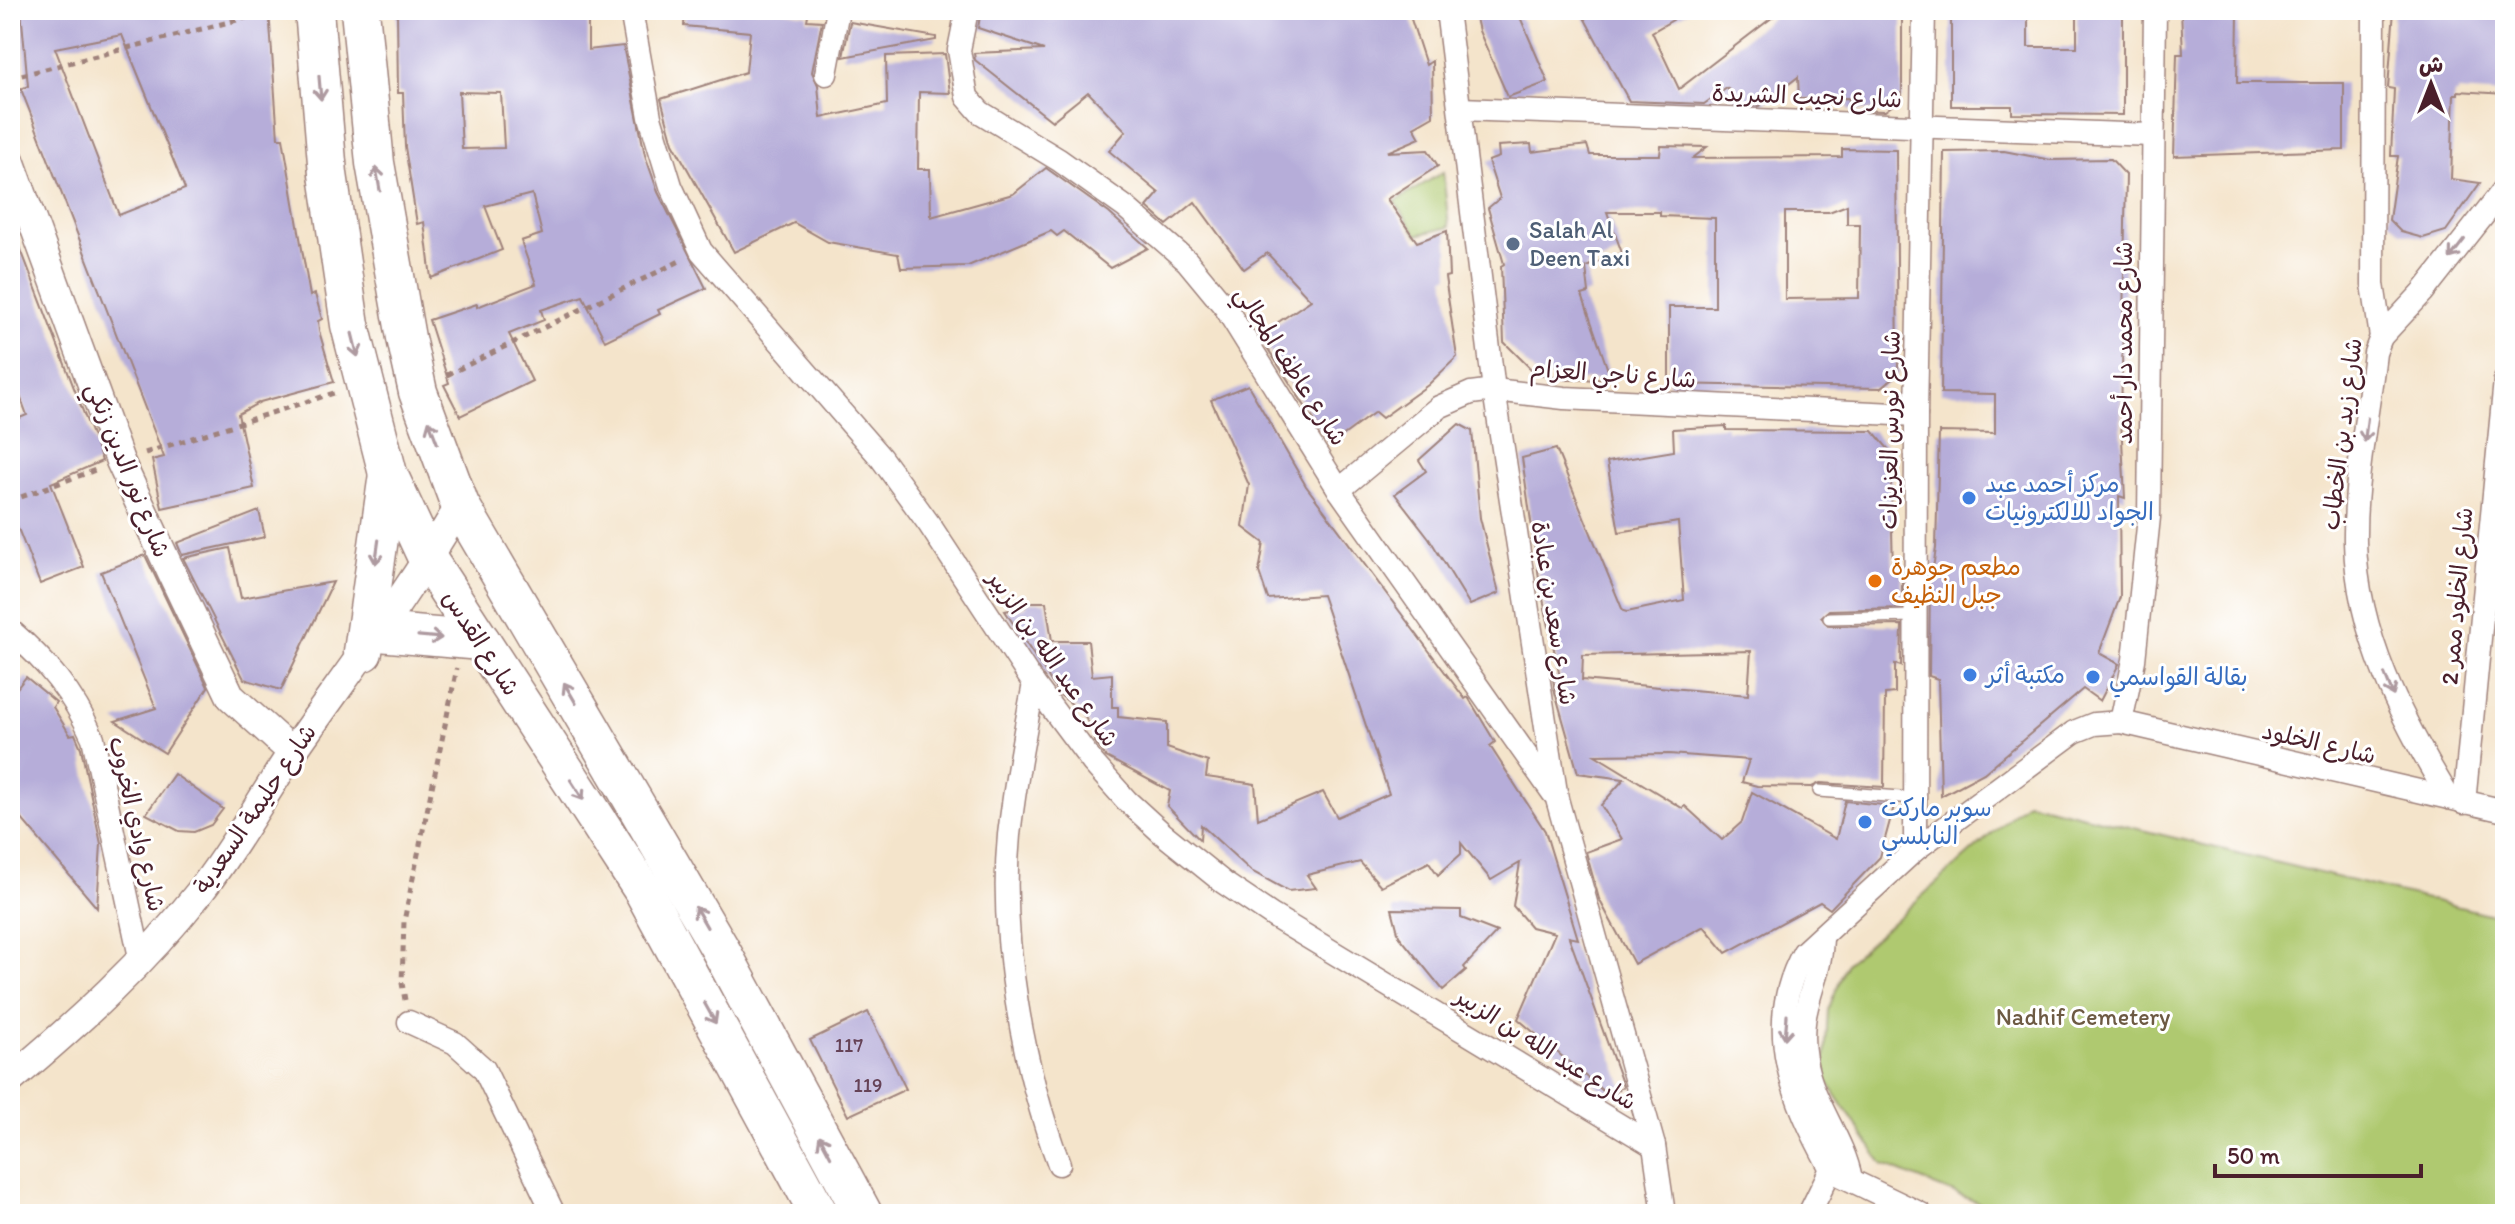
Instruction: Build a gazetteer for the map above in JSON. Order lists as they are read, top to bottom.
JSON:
{
  "streets": {
    "highway": ["شارع القدس"],
    "street": [
      "شارع نجيب الشريدة",
      "شارع محمد دار أحمد",
      "شارع عاطف المجالي",
      "شارع ناجي العزام",
      "شارع نورس العزيزات",
      "شارع زيد بن الخطاب",
      "شارع نور الدين زنكي",
      "شارع الخلود ممر 2",
      "شارع سعد بن عبادة",
      "شارع عبد الله بن الزبير",
      "شارع الخلود",
      "شارع حليمة السعدية",
      "شارع وادي الخروب"
    ]
  },
  "crossings": [
    ["شارع نجيب الشريدة", "شارع محمد دار أحمد"],
    ["شارع نجيب الشريدة", "شارع نورس العزيزات"],
    ["شارع نجيب الشريدة", "شارع سعد بن عبادة"],
    ["شارع محمد دار أحمد", "شارع الخلود"],
    ["شارع عاطف المجالي", "شارع ناجي العزام"],
    ["شارع عاطف المجالي", "شارع سعد بن عبادة"],
    ["شارع ناجي العزام", "شارع نورس العزيزات"],
    ["شارع ناجي العزام", "شارع سعد بن عبادة"],
    ["شارع زيد بن الخطاب", "شارع الخلود ممر 2"],
    ["شارع زيد بن الخطاب", "شارع الخلود"],
    ["شارع نور الدين زنكي", "شارع حليمة السعدية"],
    ["شارع الخلود ممر 2", "شارع الخلود"],
    ["شارع سعد بن عبادة", "شارع عبد الله بن الزبير"],
    ["شارع القدس", "شارع حليمة السعدية"],
    ["شارع حليمة السعدية", "شارع وادي الخروب"]
  ],
  "one_way": ["شارع زيد بن الخطاب"],
  "parks": ["Nadhif Cemetery"],
  "places": [
    "Salah Al Deen Taxi",
    "مركز أحمد عبد الجواد للالكترونيات",
    "مطعم جوهرة جبل النظيف",
    "مكتبة أثر",
    "بقالة القواسمي",
    "سوبر ماركت النابلسي"
  ],
  "house_numbers": ["117", "119"],
  "scale_bar": "50 m",
  "north": "top"
}
